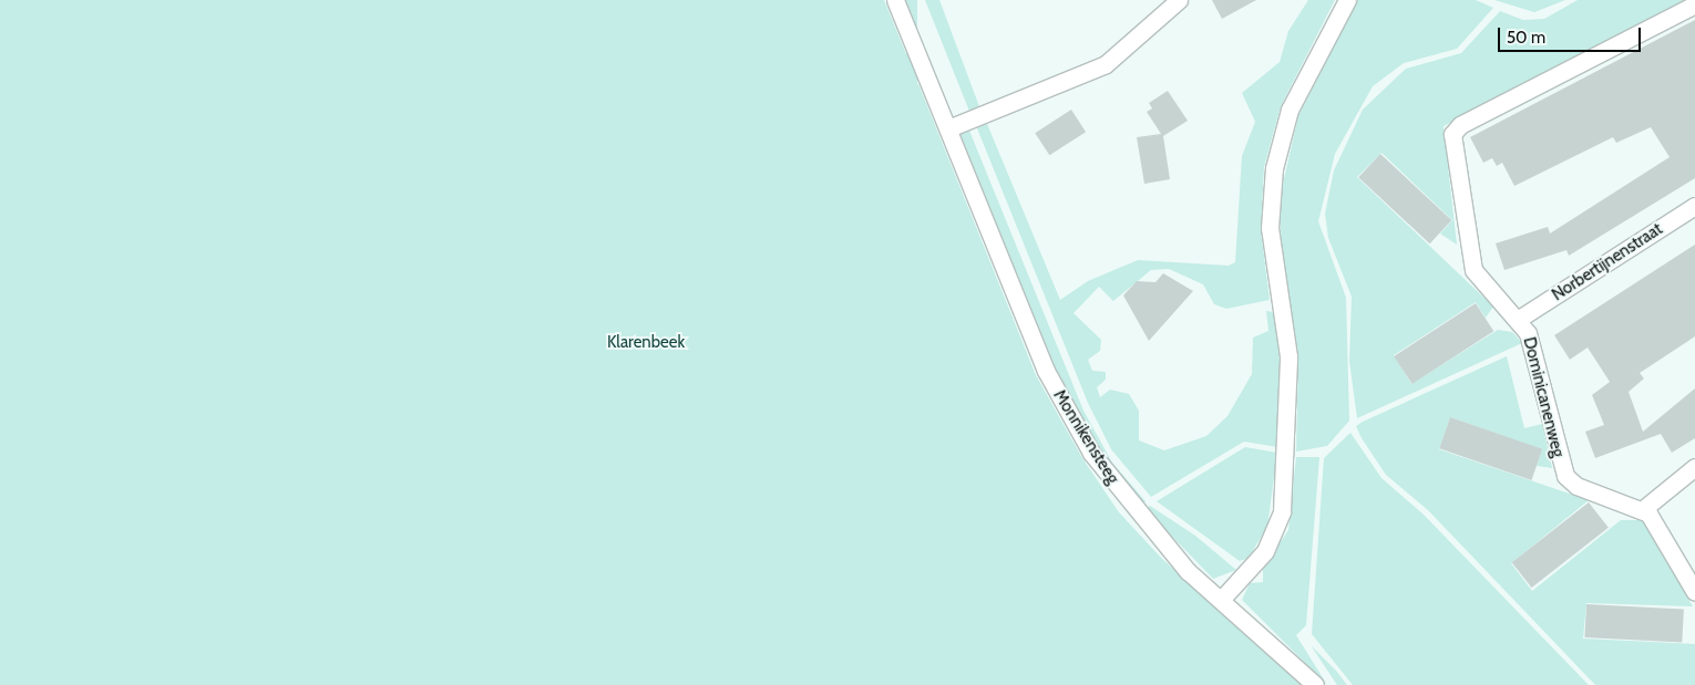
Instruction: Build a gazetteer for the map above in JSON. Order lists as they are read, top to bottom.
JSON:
{
  "streets": {
    "street": ["Norbertijnenstraat", "Dominicanenweg", "Monnikensteeg"]
  },
  "crossings": [
    ["Norbertijnenstraat", "Dominicanenweg"]
  ],
  "parks": ["Klarenbeek"],
  "scale_bar": "50 m"
}
